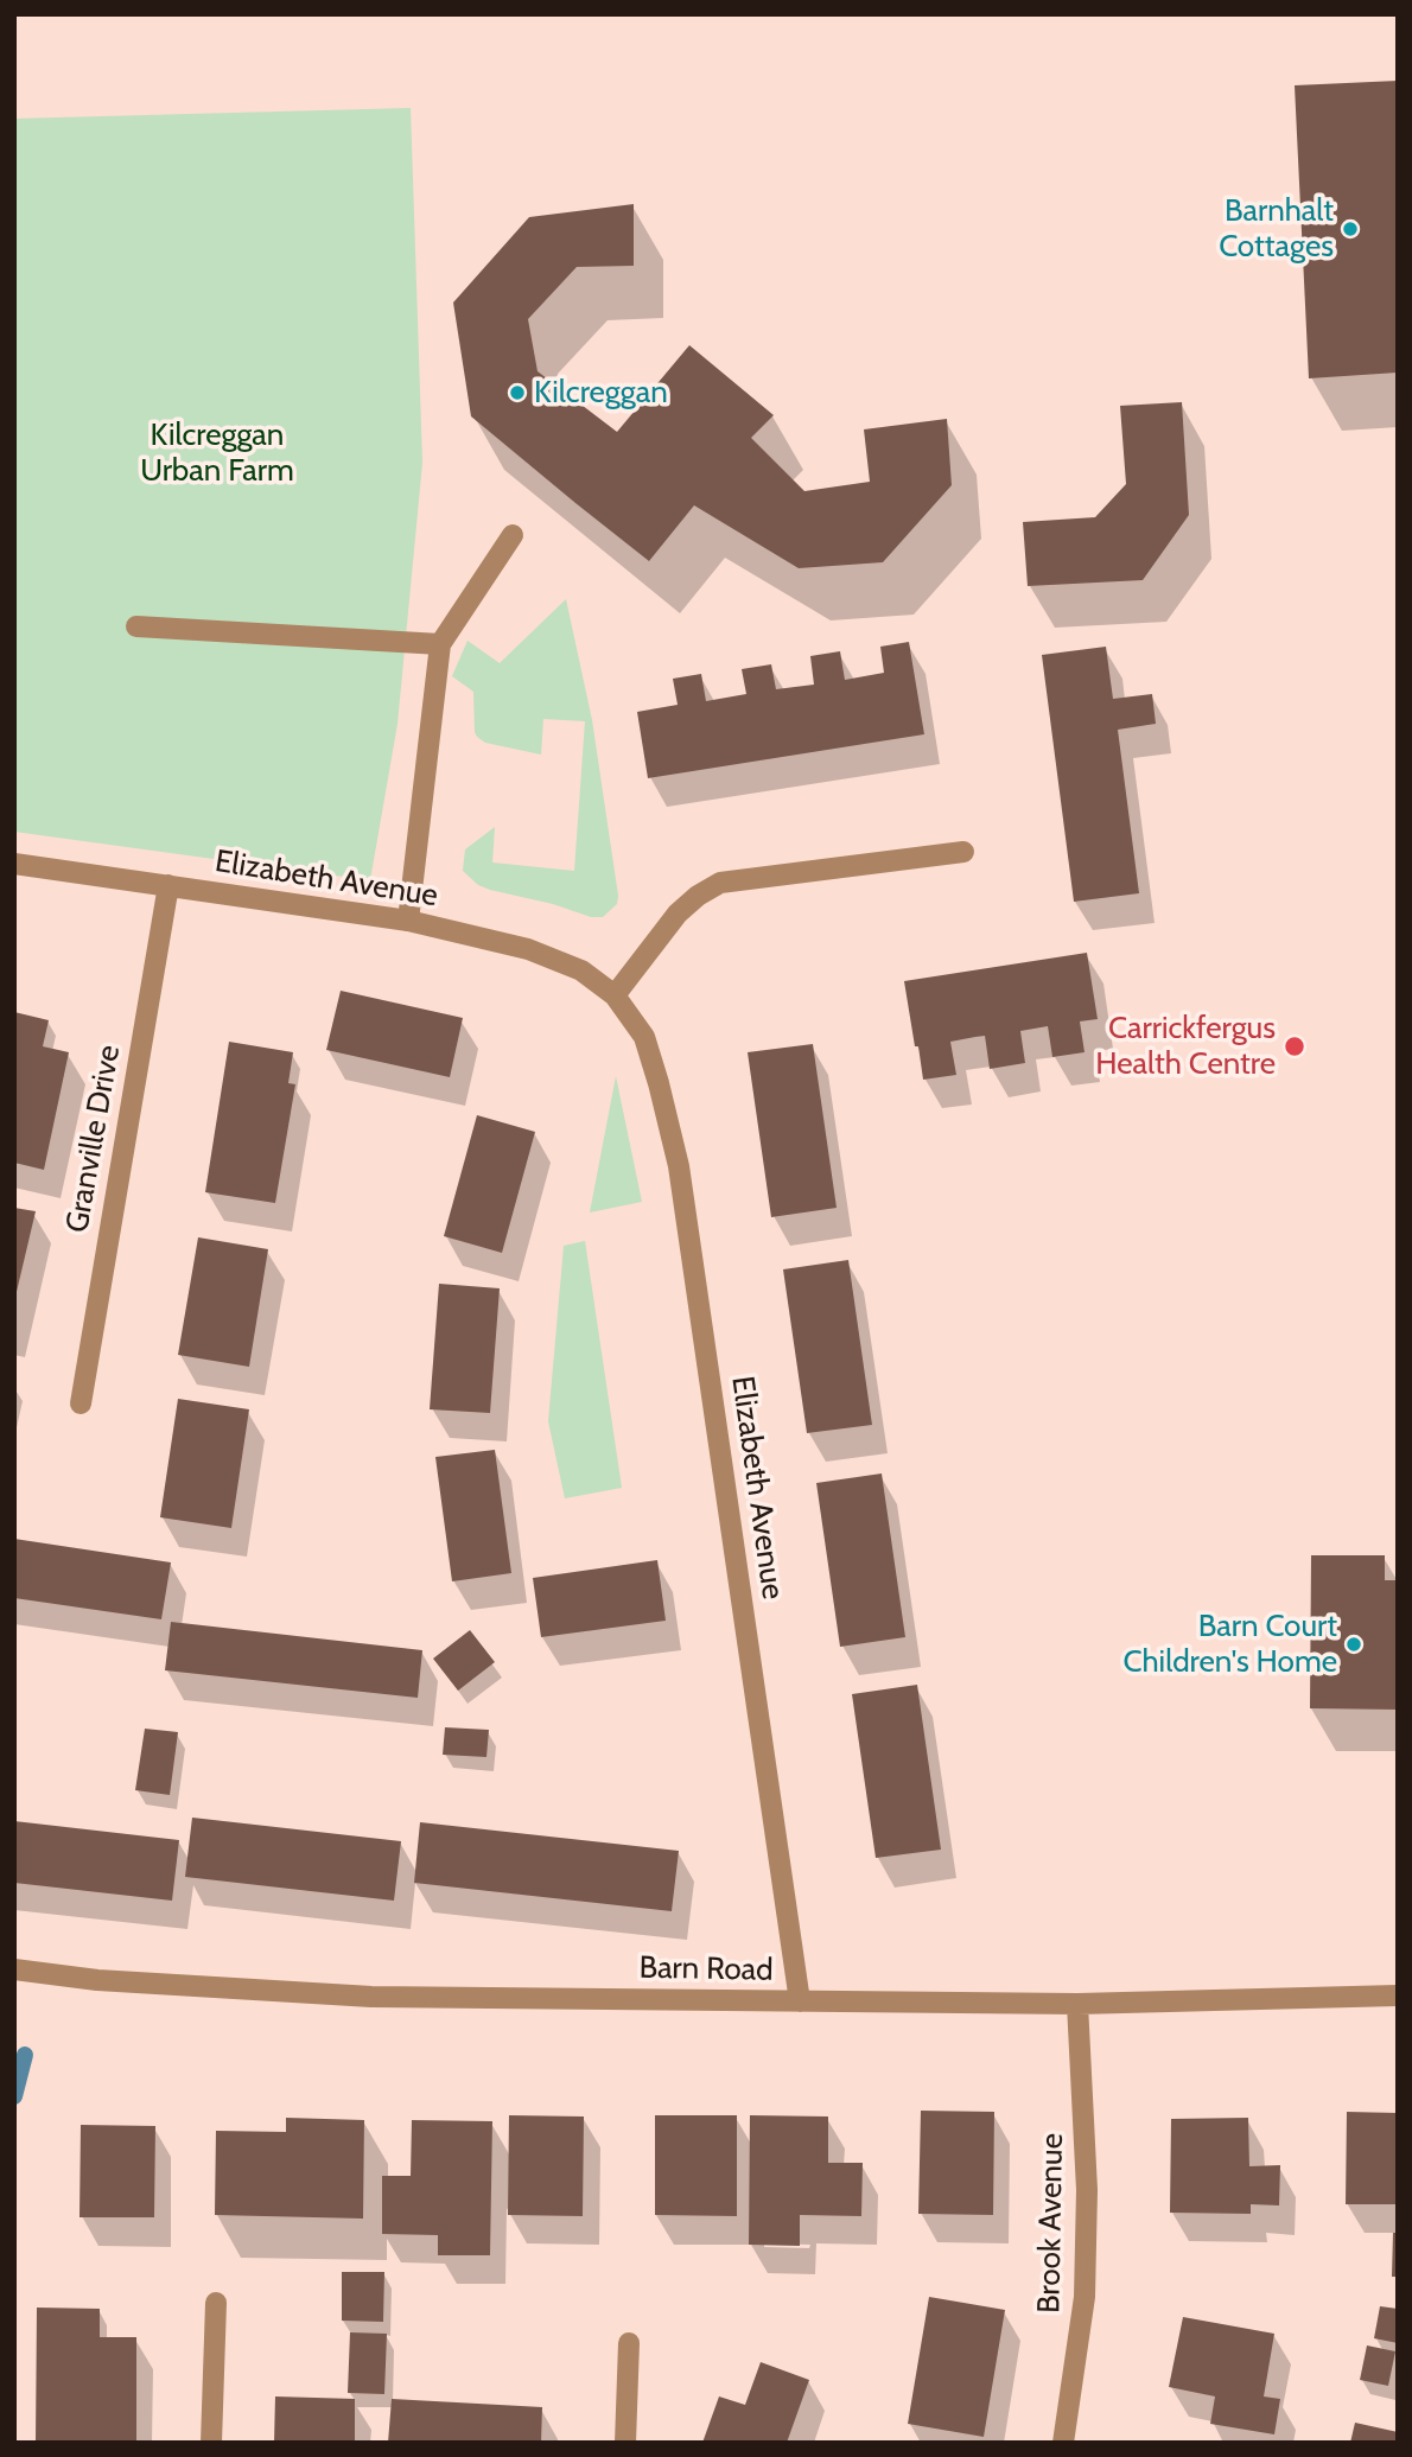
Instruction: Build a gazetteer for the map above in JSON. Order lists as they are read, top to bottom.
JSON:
{
  "streets": {
    "street": [
      "Elizabeth Avenue",
      "Granville Drive",
      "Barn Road",
      "Brook Avenue"
    ]
  },
  "crossings": [
    ["Elizabeth Avenue", "Granville Drive"],
    ["Elizabeth Avenue", "Barn Road"],
    ["Barn Road", "Brook Avenue"]
  ],
  "parks": ["Kilcreggan Urban Farm"],
  "places": [
    "Barnhalt Cottages",
    "Kilcreggan",
    "Carrickfergus Health Centre",
    "Barn Court Children's Home"
  ]
}
